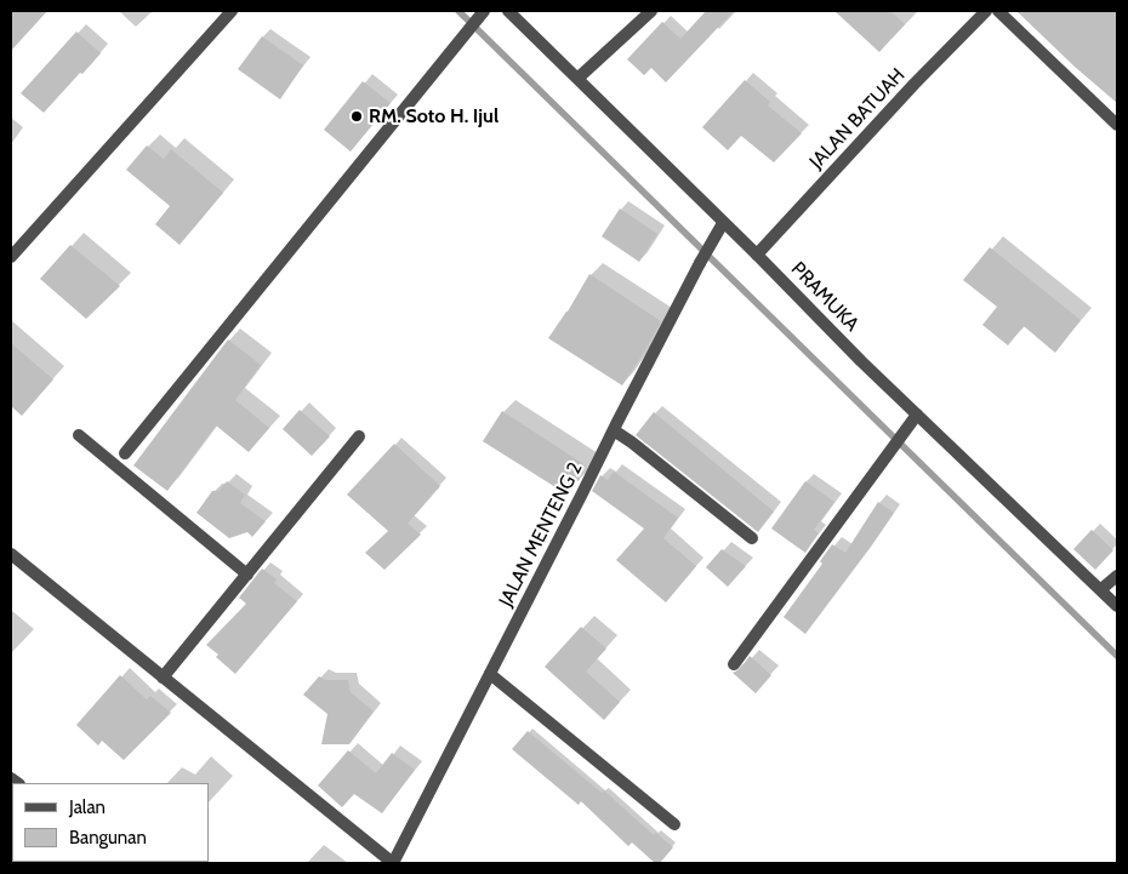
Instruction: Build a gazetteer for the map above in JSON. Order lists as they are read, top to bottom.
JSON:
{
  "streets": {
    "street": ["JALAN BATUAH", "PRAMUKA", "JALAN MENTENG 2"]
  },
  "crossings": [
    ["JALAN BATUAH", "PRAMUKA"],
    ["PRAMUKA", "JALAN MENTENG 2"]
  ],
  "places": ["RM. Soto H. Ijul"],
  "legend": ["Jalan", "Bangunan"]
}
